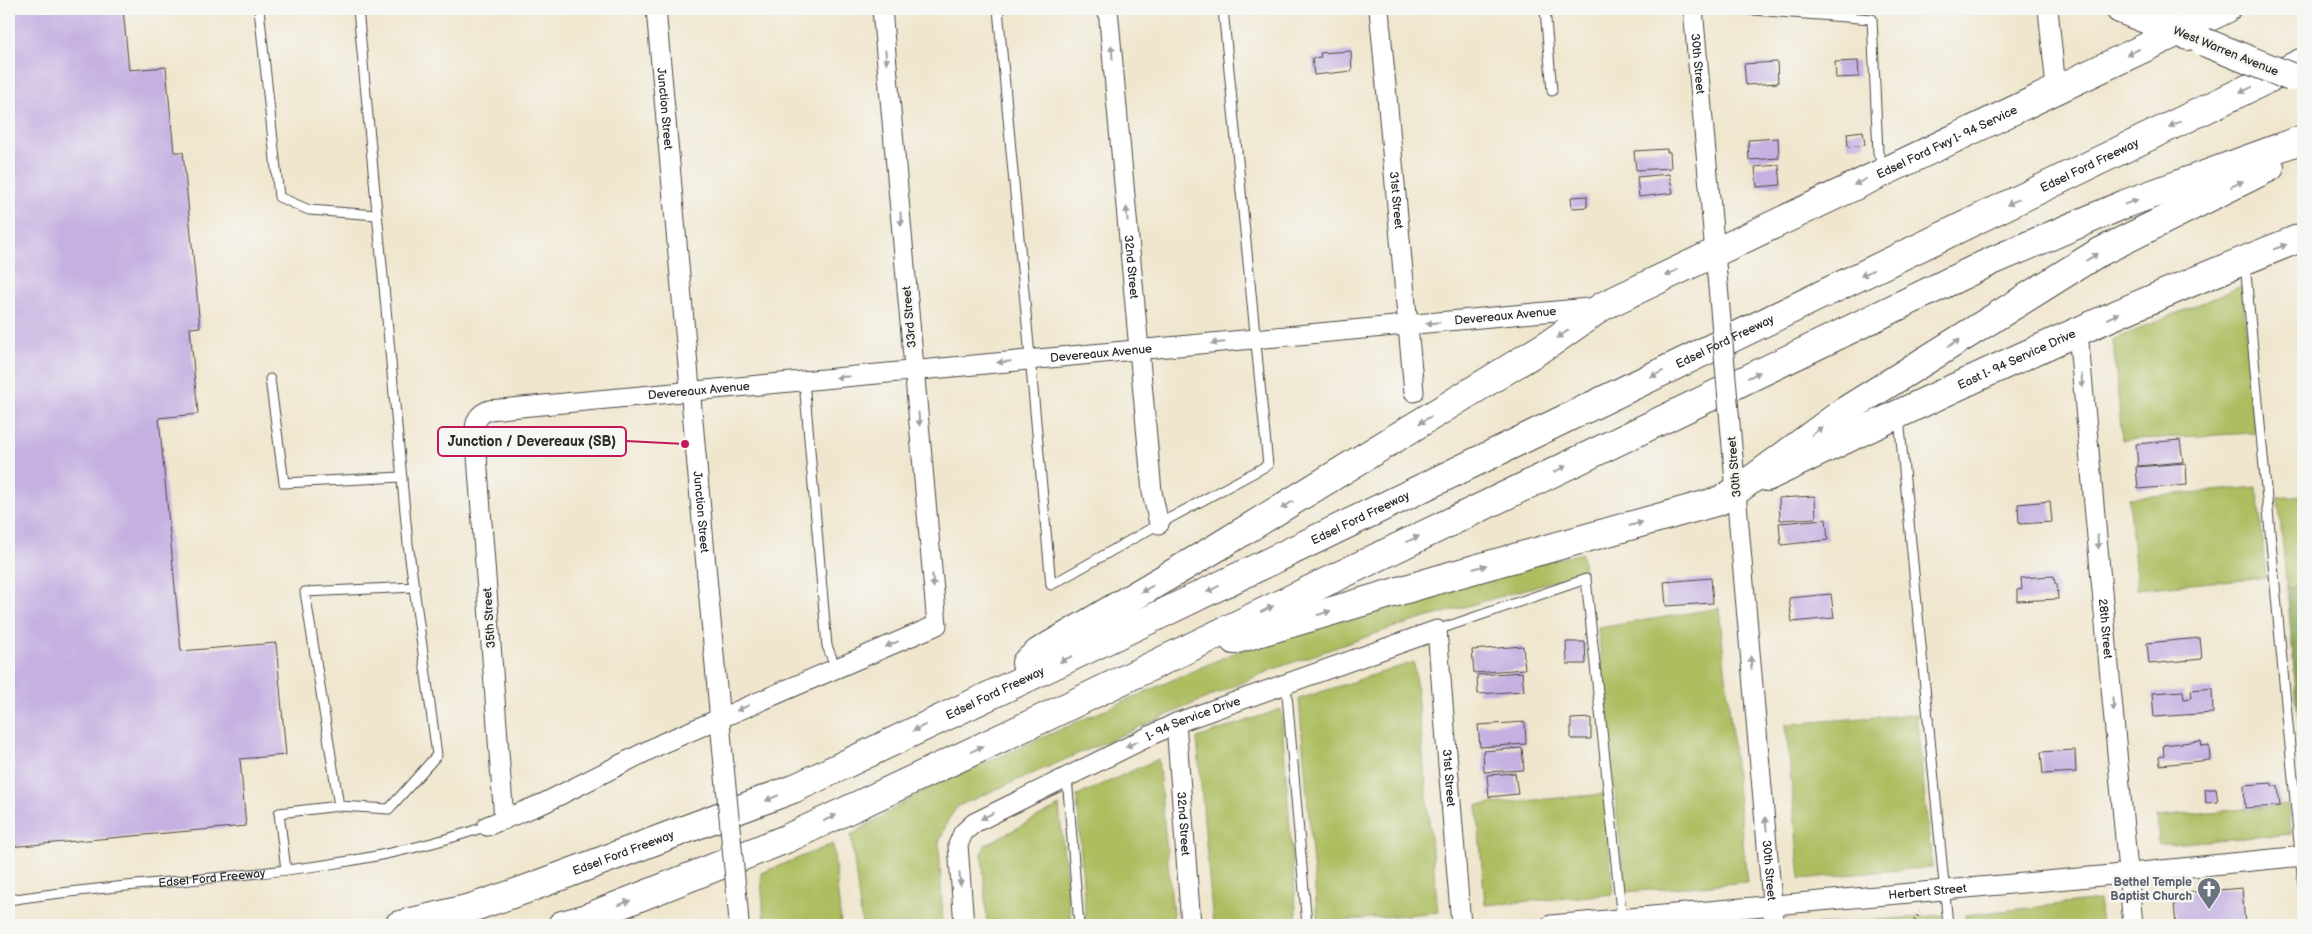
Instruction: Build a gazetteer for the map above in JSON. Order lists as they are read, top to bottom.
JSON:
{
  "streets": {
    "main road": [
      "West Warren Avenue",
      "Edsel Ford Fwy I- 94 Service",
      "Edsel Ford Freeway",
      "Devereaux Avenue",
      "East I- 94 Service Drive"
    ],
    "street": [
      "30th Street",
      "Junction Street",
      "31st Street",
      "32nd Street",
      "33rd Street",
      "35th Street",
      "28th Street",
      "I- 94 Service Drive",
      "Herbert Street"
    ]
  },
  "crossings": [
    ["West Warren Avenue", "Edsel Ford Fwy I- 94 Service"],
    ["30th Street", "Edsel Ford Fwy I- 94 Service"],
    ["30th Street", "Devereaux Avenue"],
    ["30th Street", "East I- 94 Service Drive"],
    ["30th Street", "Herbert Street"],
    ["Junction Street", "Edsel Ford Freeway"],
    ["Junction Street", "Devereaux Avenue"],
    ["Edsel Ford Fwy I- 94 Service", "Devereaux Avenue"],
    ["Edsel Ford Freeway", "33rd Street"],
    ["Edsel Ford Freeway", "35th Street"],
    ["31st Street", "Devereaux Avenue"],
    ["31st Street", "I- 94 Service Drive"],
    ["32nd Street", "Devereaux Avenue"],
    ["32nd Street", "I- 94 Service Drive"],
    ["33rd Street", "Devereaux Avenue"],
    ["Devereaux Avenue", "35th Street"],
    ["East I- 94 Service Drive", "28th Street"],
    ["28th Street", "Herbert Street"]
  ],
  "one_way": [
    "30th Street",
    "32nd Street",
    "33rd Street",
    "Devereaux Avenue",
    "28th Street",
    "I- 94 Service Drive"
  ],
  "places": {
    "other": ["Junction / Devereaux (SB)"],
    "church": ["Bethel Temple Baptist Church"]
  }
}
